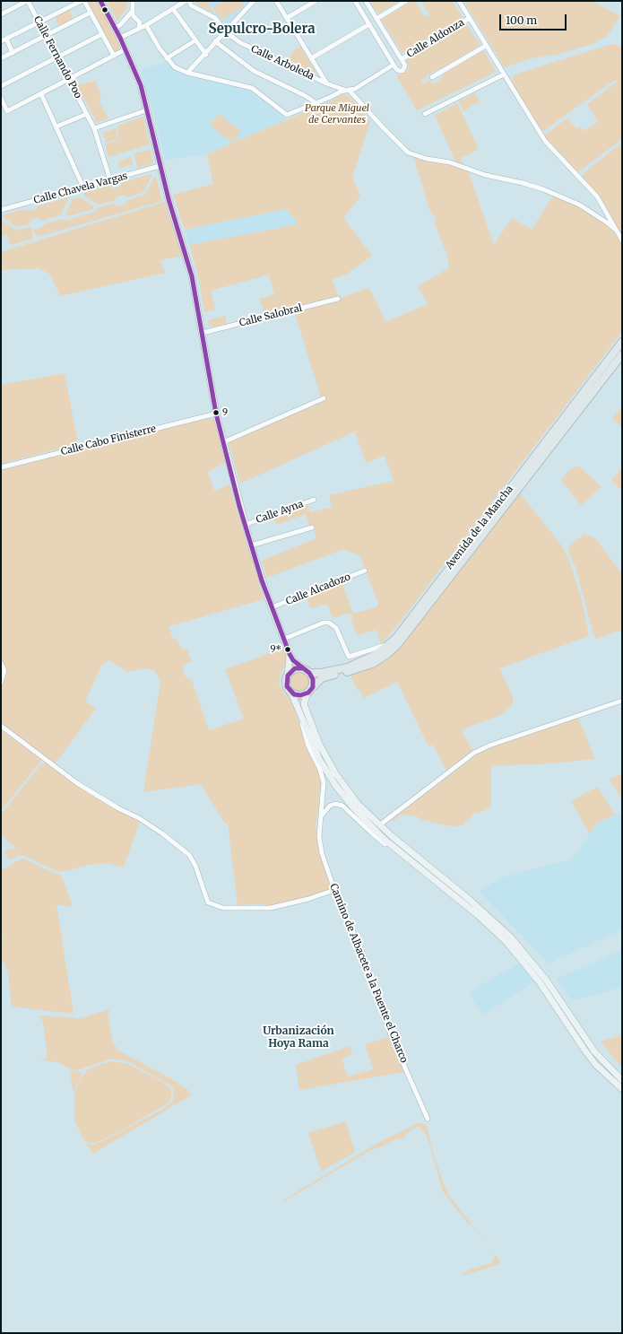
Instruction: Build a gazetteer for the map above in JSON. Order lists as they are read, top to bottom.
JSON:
{
  "streets": {
    "main road": ["Avenida de la Mancha"],
    "street": [
      "Calle Aldonza",
      "Calle Fernando Poo",
      "Calle Arboleda",
      "Calle Chavela Vargas",
      "Calle Salobral",
      "Calle Cabo Finisterre",
      "Calle Ayna",
      "Calle Alcadozo",
      "Camino de Albacete a la Fuente el Charco"
    ]
  },
  "crossings": [
    ["Calle Fernando Poo", "Calle Chavela Vargas"]
  ],
  "districts": ["Sepulcro-Bolera", "Urbanización Hoya Rama"],
  "parks": ["Parque Miguel de Cervantes"],
  "places": ["9", "9*"],
  "scale_bar": "100 m"
}
